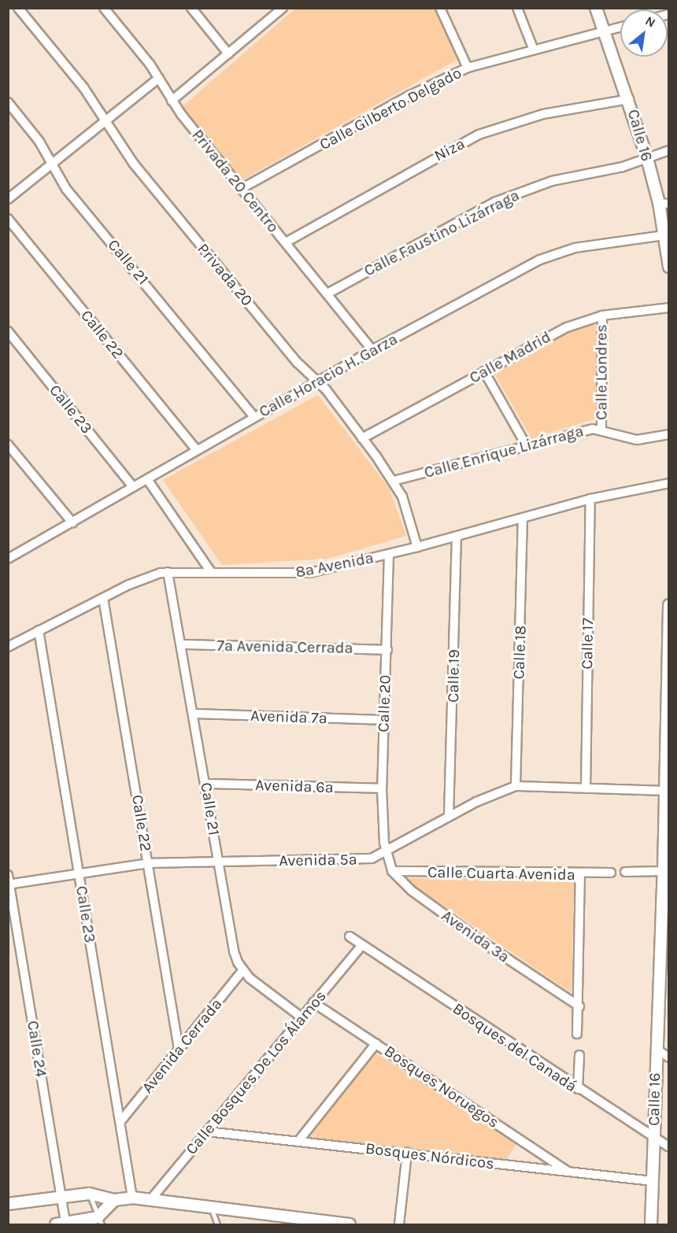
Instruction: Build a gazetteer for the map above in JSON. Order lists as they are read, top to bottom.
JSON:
{
  "streets": {
    "street": [
      "Calle Gilberto Delgado",
      "Calle 16",
      "Niza",
      "Privada 20 Centro",
      "Calle Faustino Lizárraga",
      "Calle 21",
      "Privada 20",
      "Calle 22",
      "Calle Madrid",
      "Calle Londres",
      "Calle Horacio H. Garza",
      "Calle 23",
      "Calle Enrique Lizárraga",
      "8a Avenida",
      "Calle 17",
      "7a Avenida Cerrada",
      "Calle 18",
      "Calle 19",
      "Calle 20",
      "Avenida 7a",
      "Avenida 6a",
      "Avenida 5a",
      "Calle Cuarta Avenida",
      "Avenida 3a",
      "Avenida Cerrada",
      "Bosques del Canadá",
      "Calle 24",
      "Calle Bosques De Los Álamos",
      "Bosques Noruegos",
      "Bosques Nórdicos"
    ]
  },
  "crossings": [
    ["Calle Gilberto Delgado", "Calle 16"],
    ["Calle Gilberto Delgado", "Privada 20 Centro"],
    ["Calle 16", "Niza"],
    ["Calle 16", "Calle Faustino Lizárraga"],
    ["Calle 16", "Calle Horacio H. Garza"],
    ["Calle 16", "Avenida 5a"],
    ["Calle 16", "Bosques del Canadá"],
    ["Calle 16", "Bosques Nórdicos"],
    ["Niza", "Privada 20 Centro"],
    ["Privada 20 Centro", "Calle Faustino Lizárraga"],
    ["Privada 20 Centro", "Calle Horacio H. Garza"],
    ["Calle 21", "Calle Horacio H. Garza"],
    ["Calle 21", "8a Avenida"],
    ["Calle 21", "7a Avenida Cerrada"],
    ["Calle 21", "Avenida 7a"],
    ["Calle 21", "Avenida 6a"],
    ["Calle 21", "Avenida 5a"],
    ["Calle 21", "Avenida Cerrada"],
    ["Calle 21", "Calle Bosques De Los Álamos"],
    ["Privada 20", "Calle Madrid"],
    ["Privada 20", "Calle Horacio H. Garza"],
    ["Privada 20", "Calle Enrique Lizárraga"],
    ["Privada 20", "8a Avenida"],
    ["Calle 22", "Calle Horacio H. Garza"],
    ["Calle 22", "8a Avenida"],
    ["Calle 22", "Avenida 5a"],
    ["Calle 22", "Avenida Cerrada"],
    ["Calle Madrid", "Calle Londres"],
    ["Calle Londres", "Calle Enrique Lizárraga"],
    ["Calle Horacio H. Garza", "Calle 23"],
    ["Calle 23", "8a Avenida"],
    ["Calle 23", "Avenida 5a"],
    ["Calle 23", "Avenida Cerrada"],
    ["8a Avenida", "Calle 17"],
    ["8a Avenida", "Calle 18"],
    ["8a Avenida", "Calle 19"],
    ["8a Avenida", "Calle 20"],
    ["Calle 17", "Avenida 5a"],
    ["7a Avenida Cerrada", "Calle 20"],
    ["Calle 18", "Avenida 5a"],
    ["Calle 19", "Avenida 5a"],
    ["Calle 20", "Avenida 7a"],
    ["Calle 20", "Avenida 6a"],
    ["Calle 20", "Avenida 5a"],
    ["Calle 20", "Avenida 3a"],
    ["Avenida 5a", "Avenida 3a"],
    ["Avenida 5a", "Calle 24"],
    ["Calle Cuarta Avenida", "Avenida 3a"],
    ["Bosques del Canadá", "Calle Bosques De Los Álamos"],
    ["Calle Bosques De Los Álamos", "Bosques Noruegos"],
    ["Calle Bosques De Los Álamos", "Bosques Nórdicos"],
    ["Bosques Noruegos", "Bosques Nórdicos"]
  ],
  "north": "top right"
}
